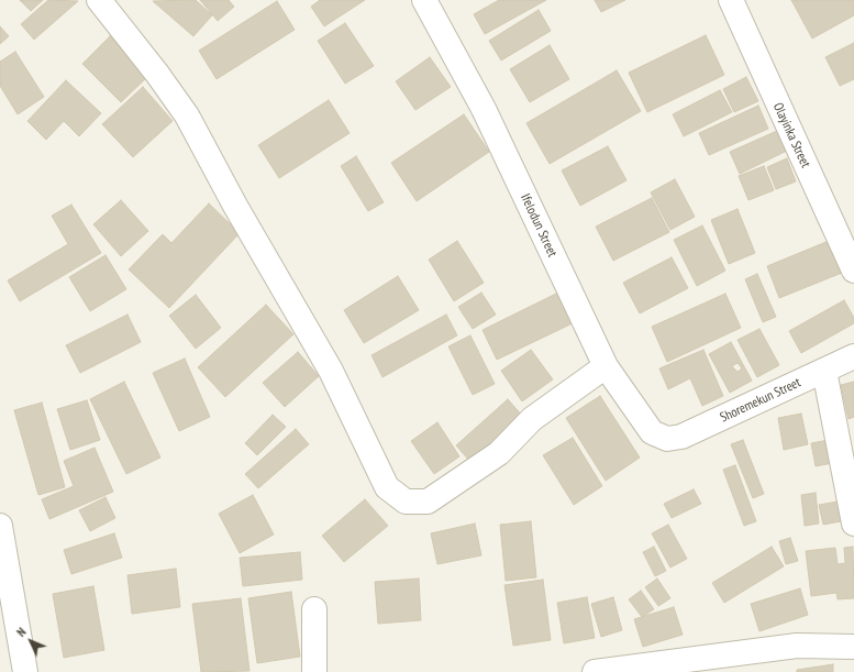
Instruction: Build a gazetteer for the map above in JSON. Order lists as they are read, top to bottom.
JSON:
{
  "streets": {
    "street": ["Olayinka Street", "Ifelodun Street", "Shoremekun Street"]
  },
  "crossings": [
    ["Ifelodun Street", "Shoremekun Street"]
  ],
  "north": "top left"
}
